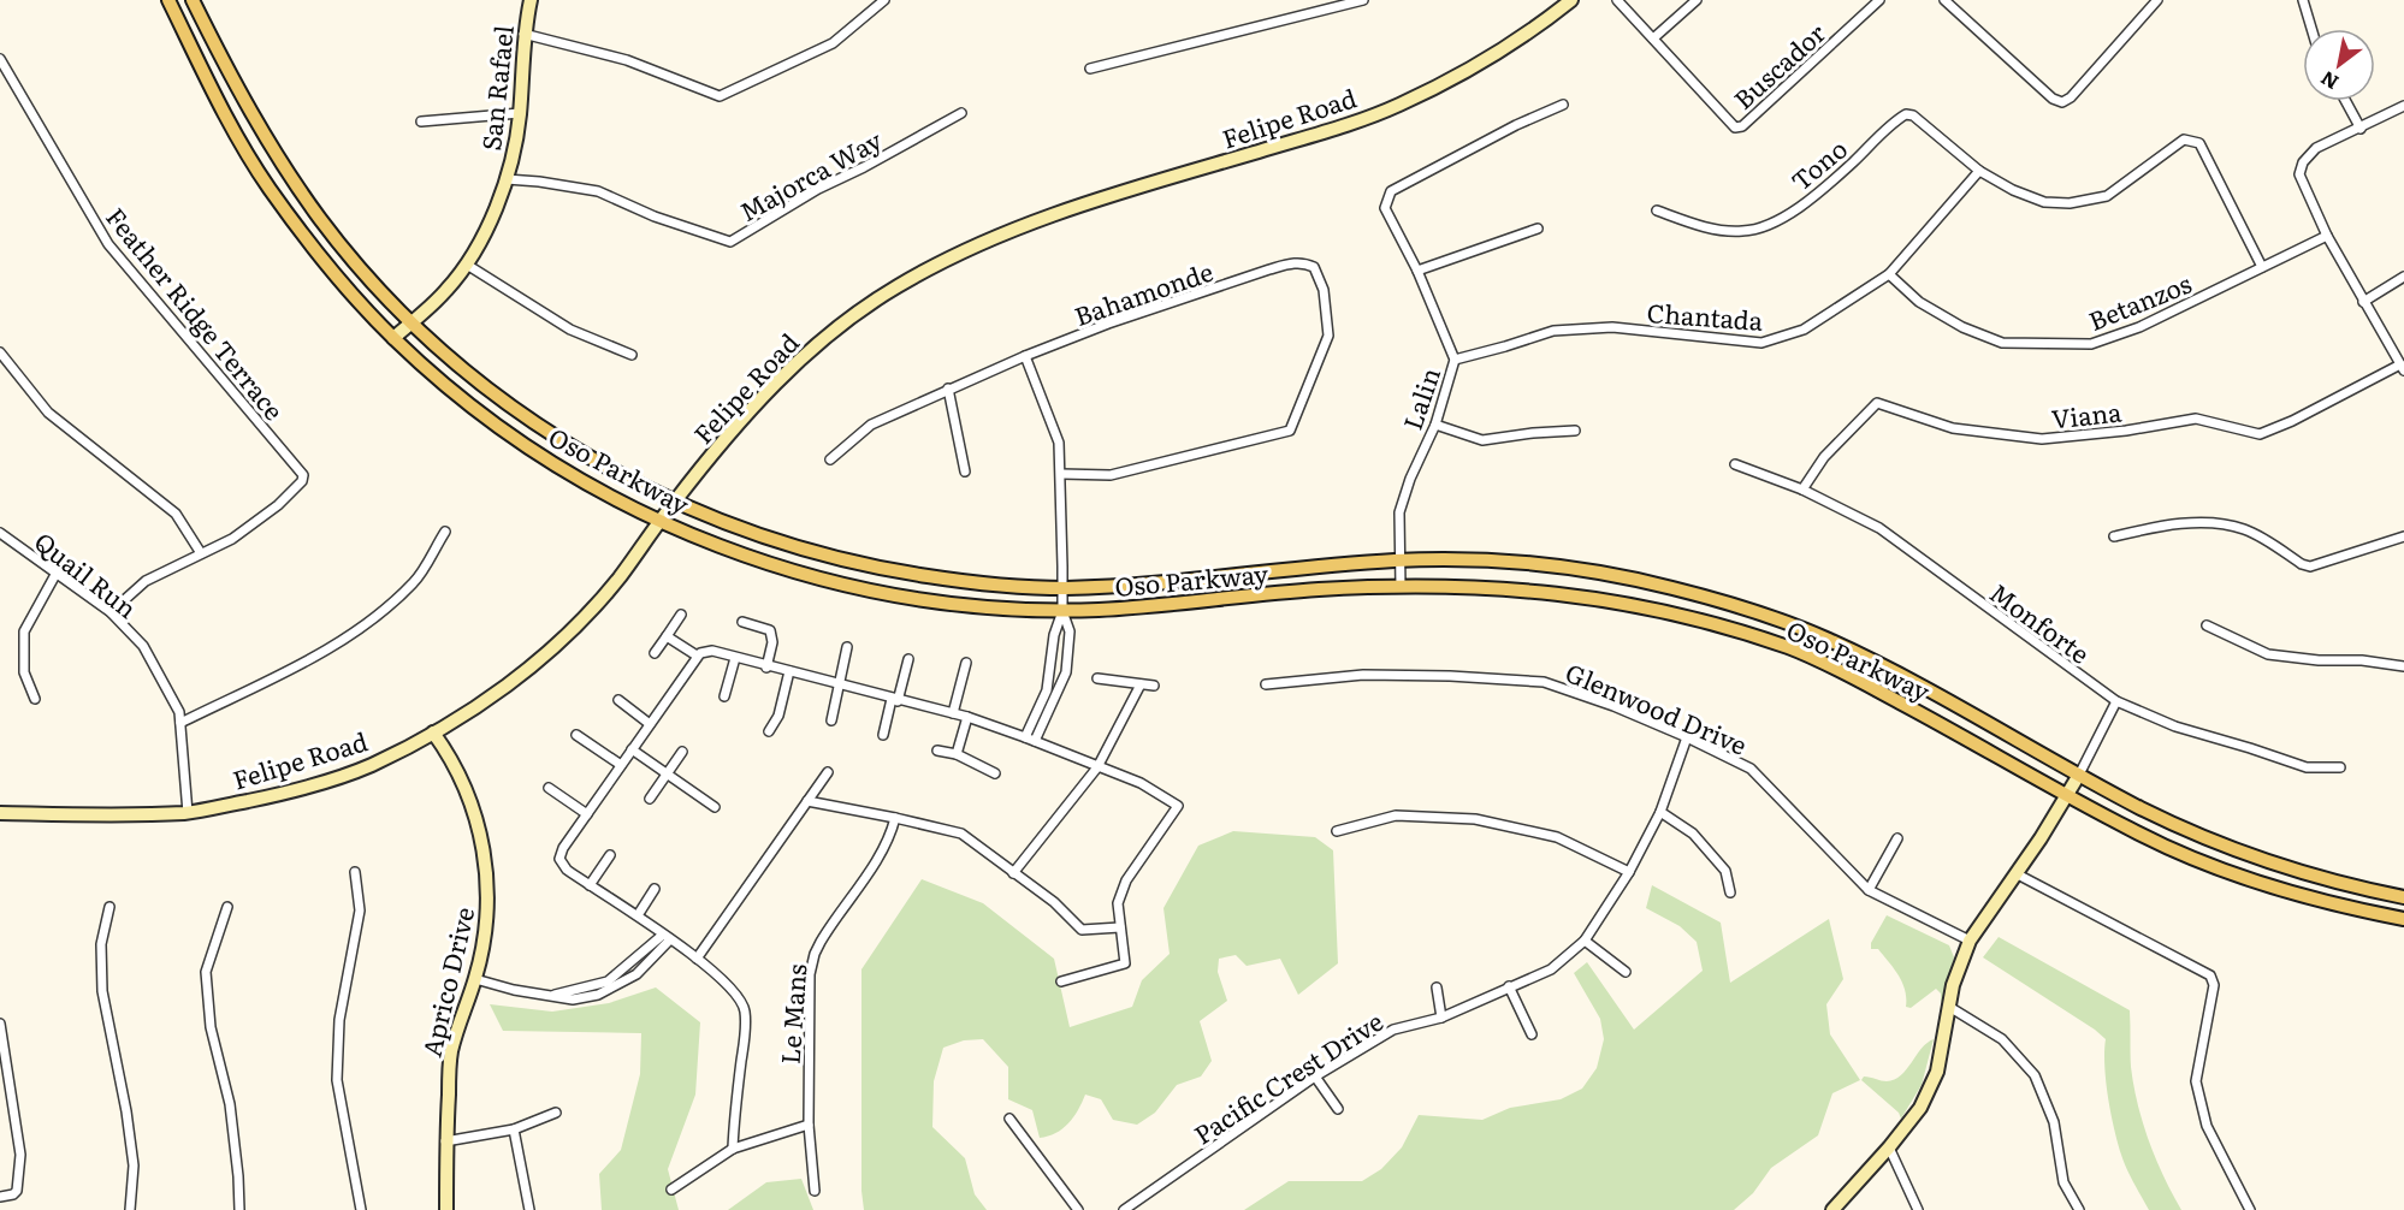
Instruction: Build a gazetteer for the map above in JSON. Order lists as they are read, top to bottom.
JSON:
{
  "streets": {
    "main road": [
      "San Rafael",
      "Felipe Road",
      "Oso Parkway",
      "Aprico Drive"
    ],
    "street": [
      "Buscador",
      "Tono",
      "Majorca Way",
      "Bahamonde",
      "Betanzos",
      "Feather Ridge Terrace",
      "Chantada",
      "Lalin",
      "Viana",
      "Quail Run",
      "Monforte",
      "Glenwood Drive",
      "Le Mans",
      "Pacific Crest Drive"
    ]
  },
  "crossings": [
    ["San Rafael", "Majorca Way"],
    ["San Rafael", "Oso Parkway"],
    ["Felipe Road", "Oso Parkway"],
    ["Felipe Road", "Quail Run"],
    ["Felipe Road", "Aprico Drive"],
    ["Tono", "Chantada"],
    ["Betanzos", "Chantada"],
    ["Chantada", "Lalin"],
    ["Lalin", "Oso Parkway"],
    ["Viana", "Monforte"],
    ["Glenwood Drive", "Pacific Crest Drive"]
  ],
  "north": "bottom left"
}
